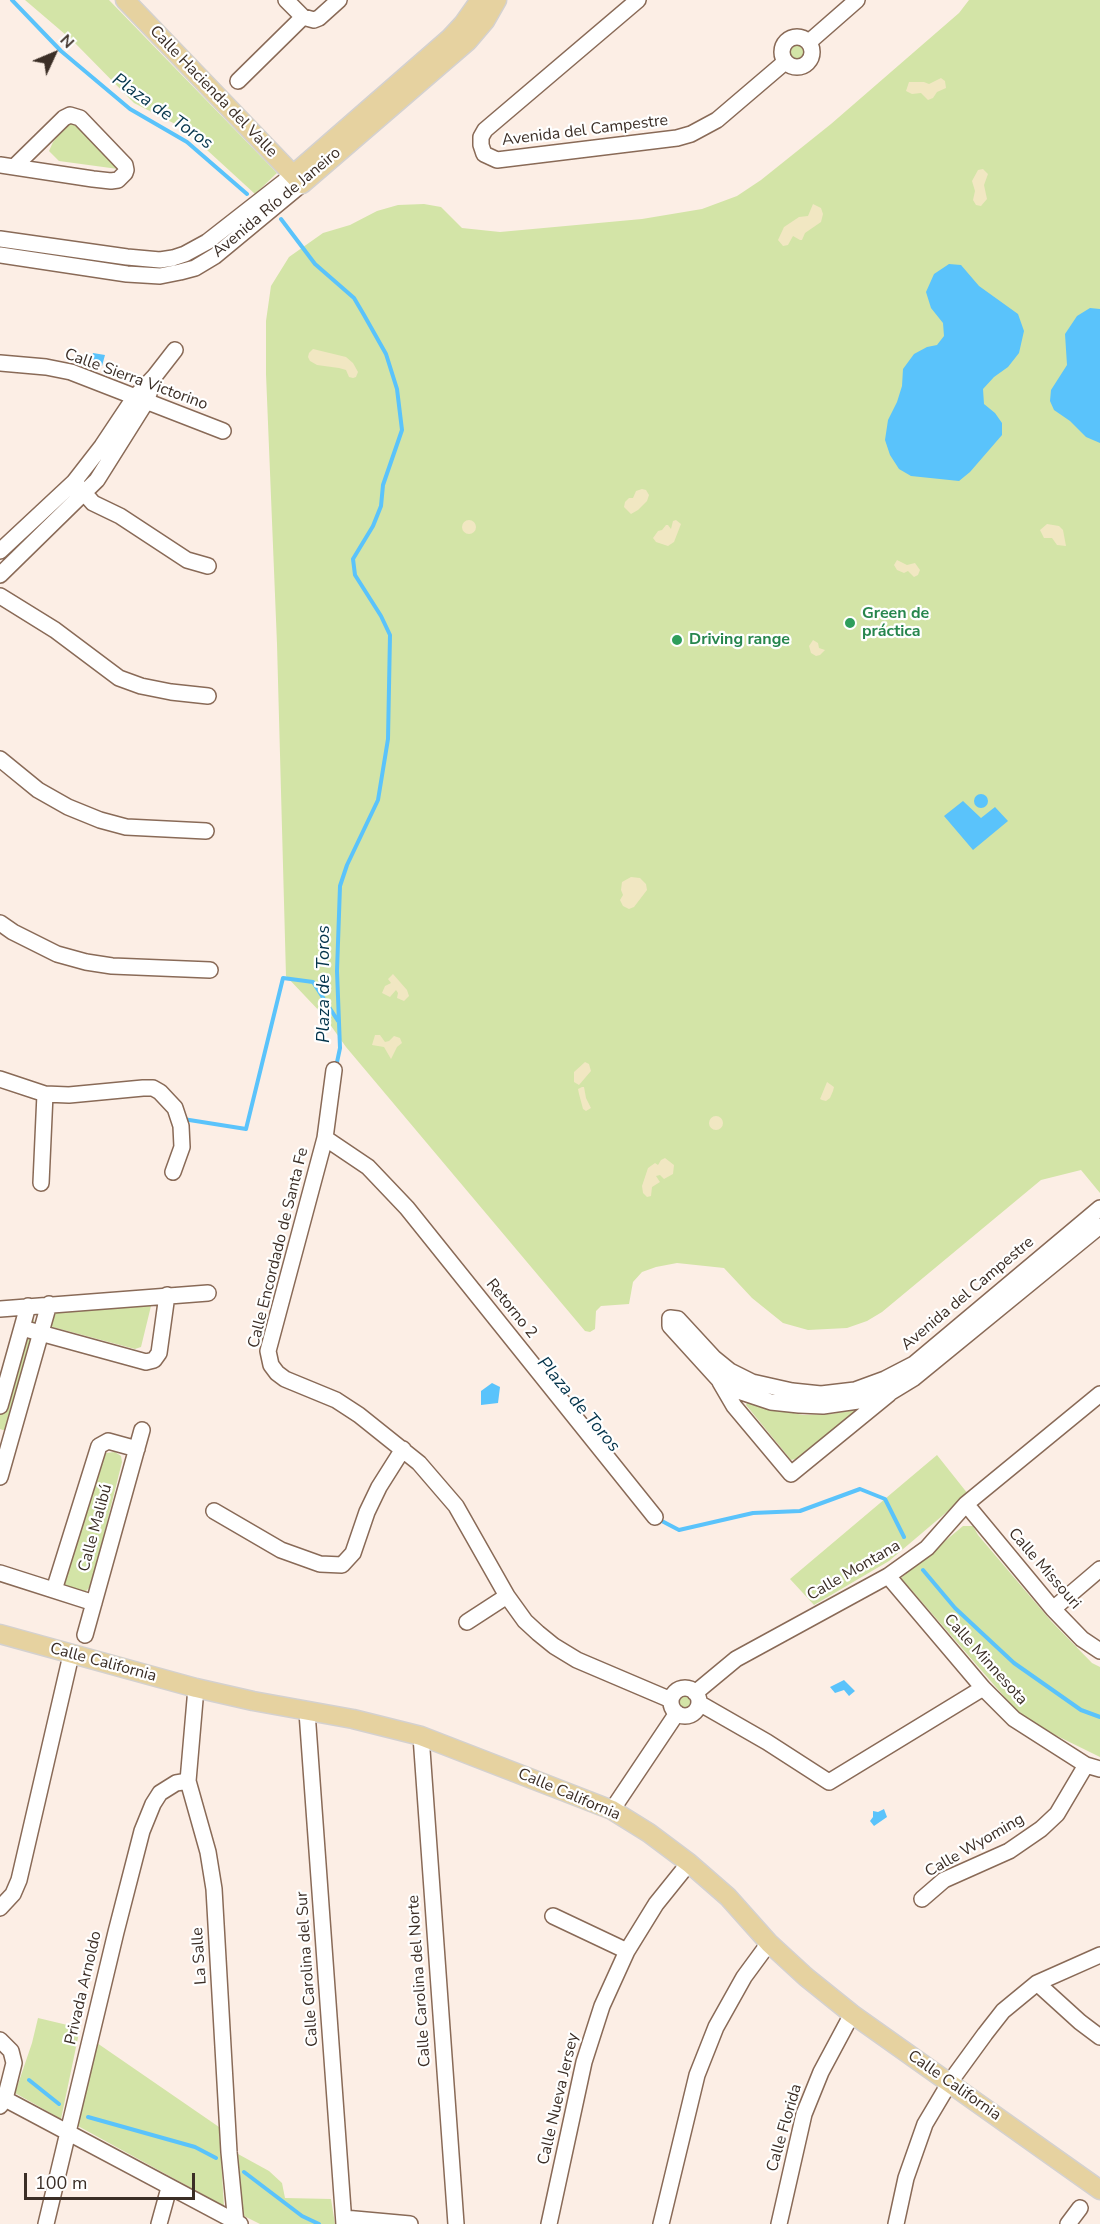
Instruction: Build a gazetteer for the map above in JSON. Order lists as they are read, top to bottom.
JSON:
{
  "streets": {
    "main road": ["Calle Hacienda del Valle", "Avenida Río de Janeiro", "Calle California"],
    "street": [
      "Avenida del Campestre",
      "Calle Sierra Victorino",
      "Calle Encordado de Santa Fe",
      "Retorno 2",
      "Calle Malibú",
      "Calle Missouri",
      "Calle Montana",
      "Calle Minnesota",
      "Calle Wyoming",
      "La Salle",
      "Calle Carolina del Sur",
      "Calle Carolina del Norte",
      "Privada Arnoldo",
      "Calle Nueva Jersey",
      "Calle Florida"
    ]
  },
  "crossings": [
    ["Calle Hacienda del Valle", "Avenida Río de Janeiro"],
    ["Calle Encordado de Santa Fe", "Retorno 2"],
    ["Calle Encordado de Santa Fe", "Calle Montana"],
    ["Calle Missouri", "Calle Montana"],
    ["Calle Montana", "Calle Minnesota"],
    ["Calle Minnesota", "Calle Wyoming"],
    ["Calle California", "La Salle"],
    ["Calle California", "Calle Carolina del Sur"],
    ["Calle California", "Calle Carolina del Norte"],
    ["Calle California", "Calle Nueva Jersey"],
    ["Calle California", "Calle Florida"],
    ["La Salle", "Privada Arnoldo"]
  ],
  "water": ["Plaza de Toros"],
  "places": ["Green de práctica", "Driving range"],
  "scale_bar": "100 m",
  "north": "top right"
}
